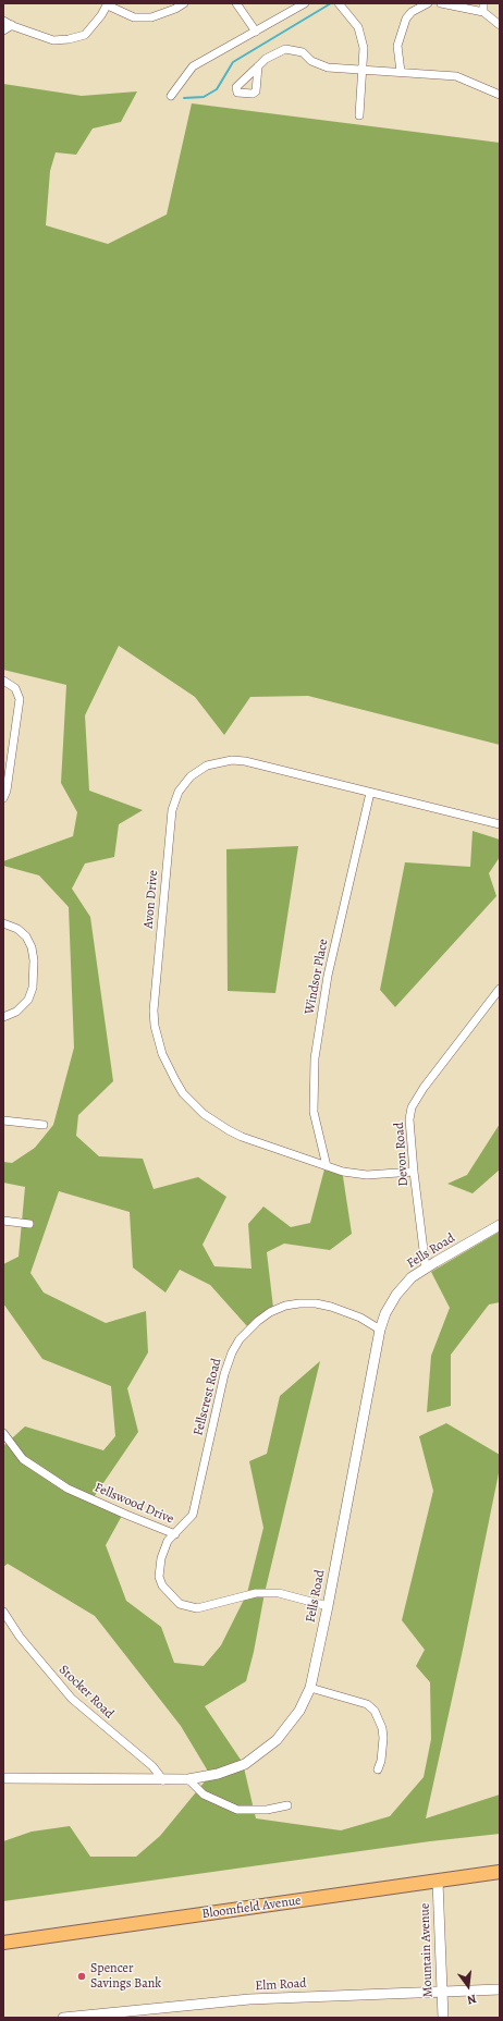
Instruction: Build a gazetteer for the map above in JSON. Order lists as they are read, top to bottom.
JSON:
{
  "streets": {
    "main road": ["Bloomfield Avenue"],
    "street": [
      "Avon Drive",
      "Windsor Place",
      "Devon Road",
      "Fells Road",
      "Fellscrest Road",
      "Fellswood Drive",
      "Stocker Road",
      "Mountain Avenue",
      "Elm Road"
    ]
  },
  "crossings": [
    ["Avon Drive", "Windsor Place"],
    ["Avon Drive", "Devon Road"],
    ["Devon Road", "Fells Road"],
    ["Fells Road", "Fellscrest Road"],
    ["Fells Road", "Fellswood Drive"],
    ["Fells Road", "Stocker Road"],
    ["Fellscrest Road", "Fellswood Drive"],
    ["Bloomfield Avenue", "Mountain Avenue"],
    ["Mountain Avenue", "Elm Road"]
  ],
  "places": ["Spencer Savings Bank"],
  "north": "bottom"
}
